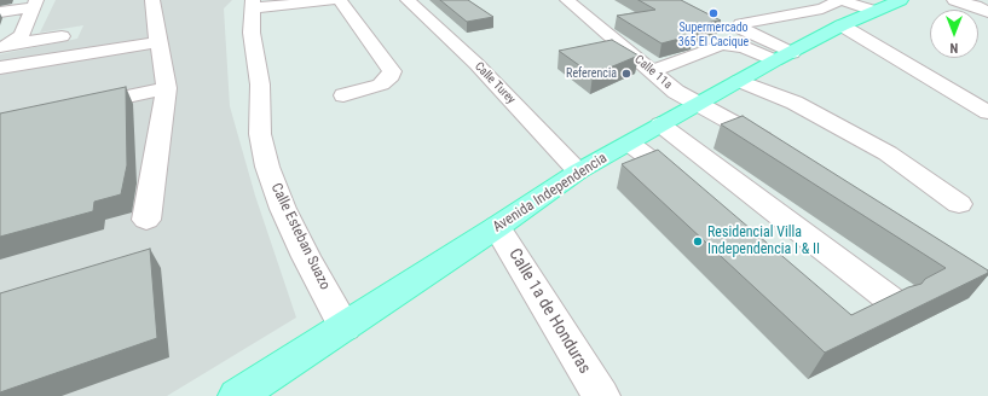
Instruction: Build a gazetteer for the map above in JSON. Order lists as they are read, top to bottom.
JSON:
{
  "streets": {
    "main road": ["Avenida Independencia"],
    "street": [
      "Calle 11a",
      "Calle Turey",
      "Calle Esteban Suazo",
      "Calle 1a de Honduras"
    ]
  },
  "crossings": [
    ["Calle 11a", "Avenida Independencia"],
    ["Calle Turey", "Avenida Independencia"],
    ["Avenida Independencia", "Calle Esteban Suazo"],
    ["Avenida Independencia", "Calle 1a de Honduras"]
  ],
  "places": ["Supermercado 365 El Cacique", "Referencia", "Residencial Villa Independencia I & II"],
  "north": "bottom"
}
